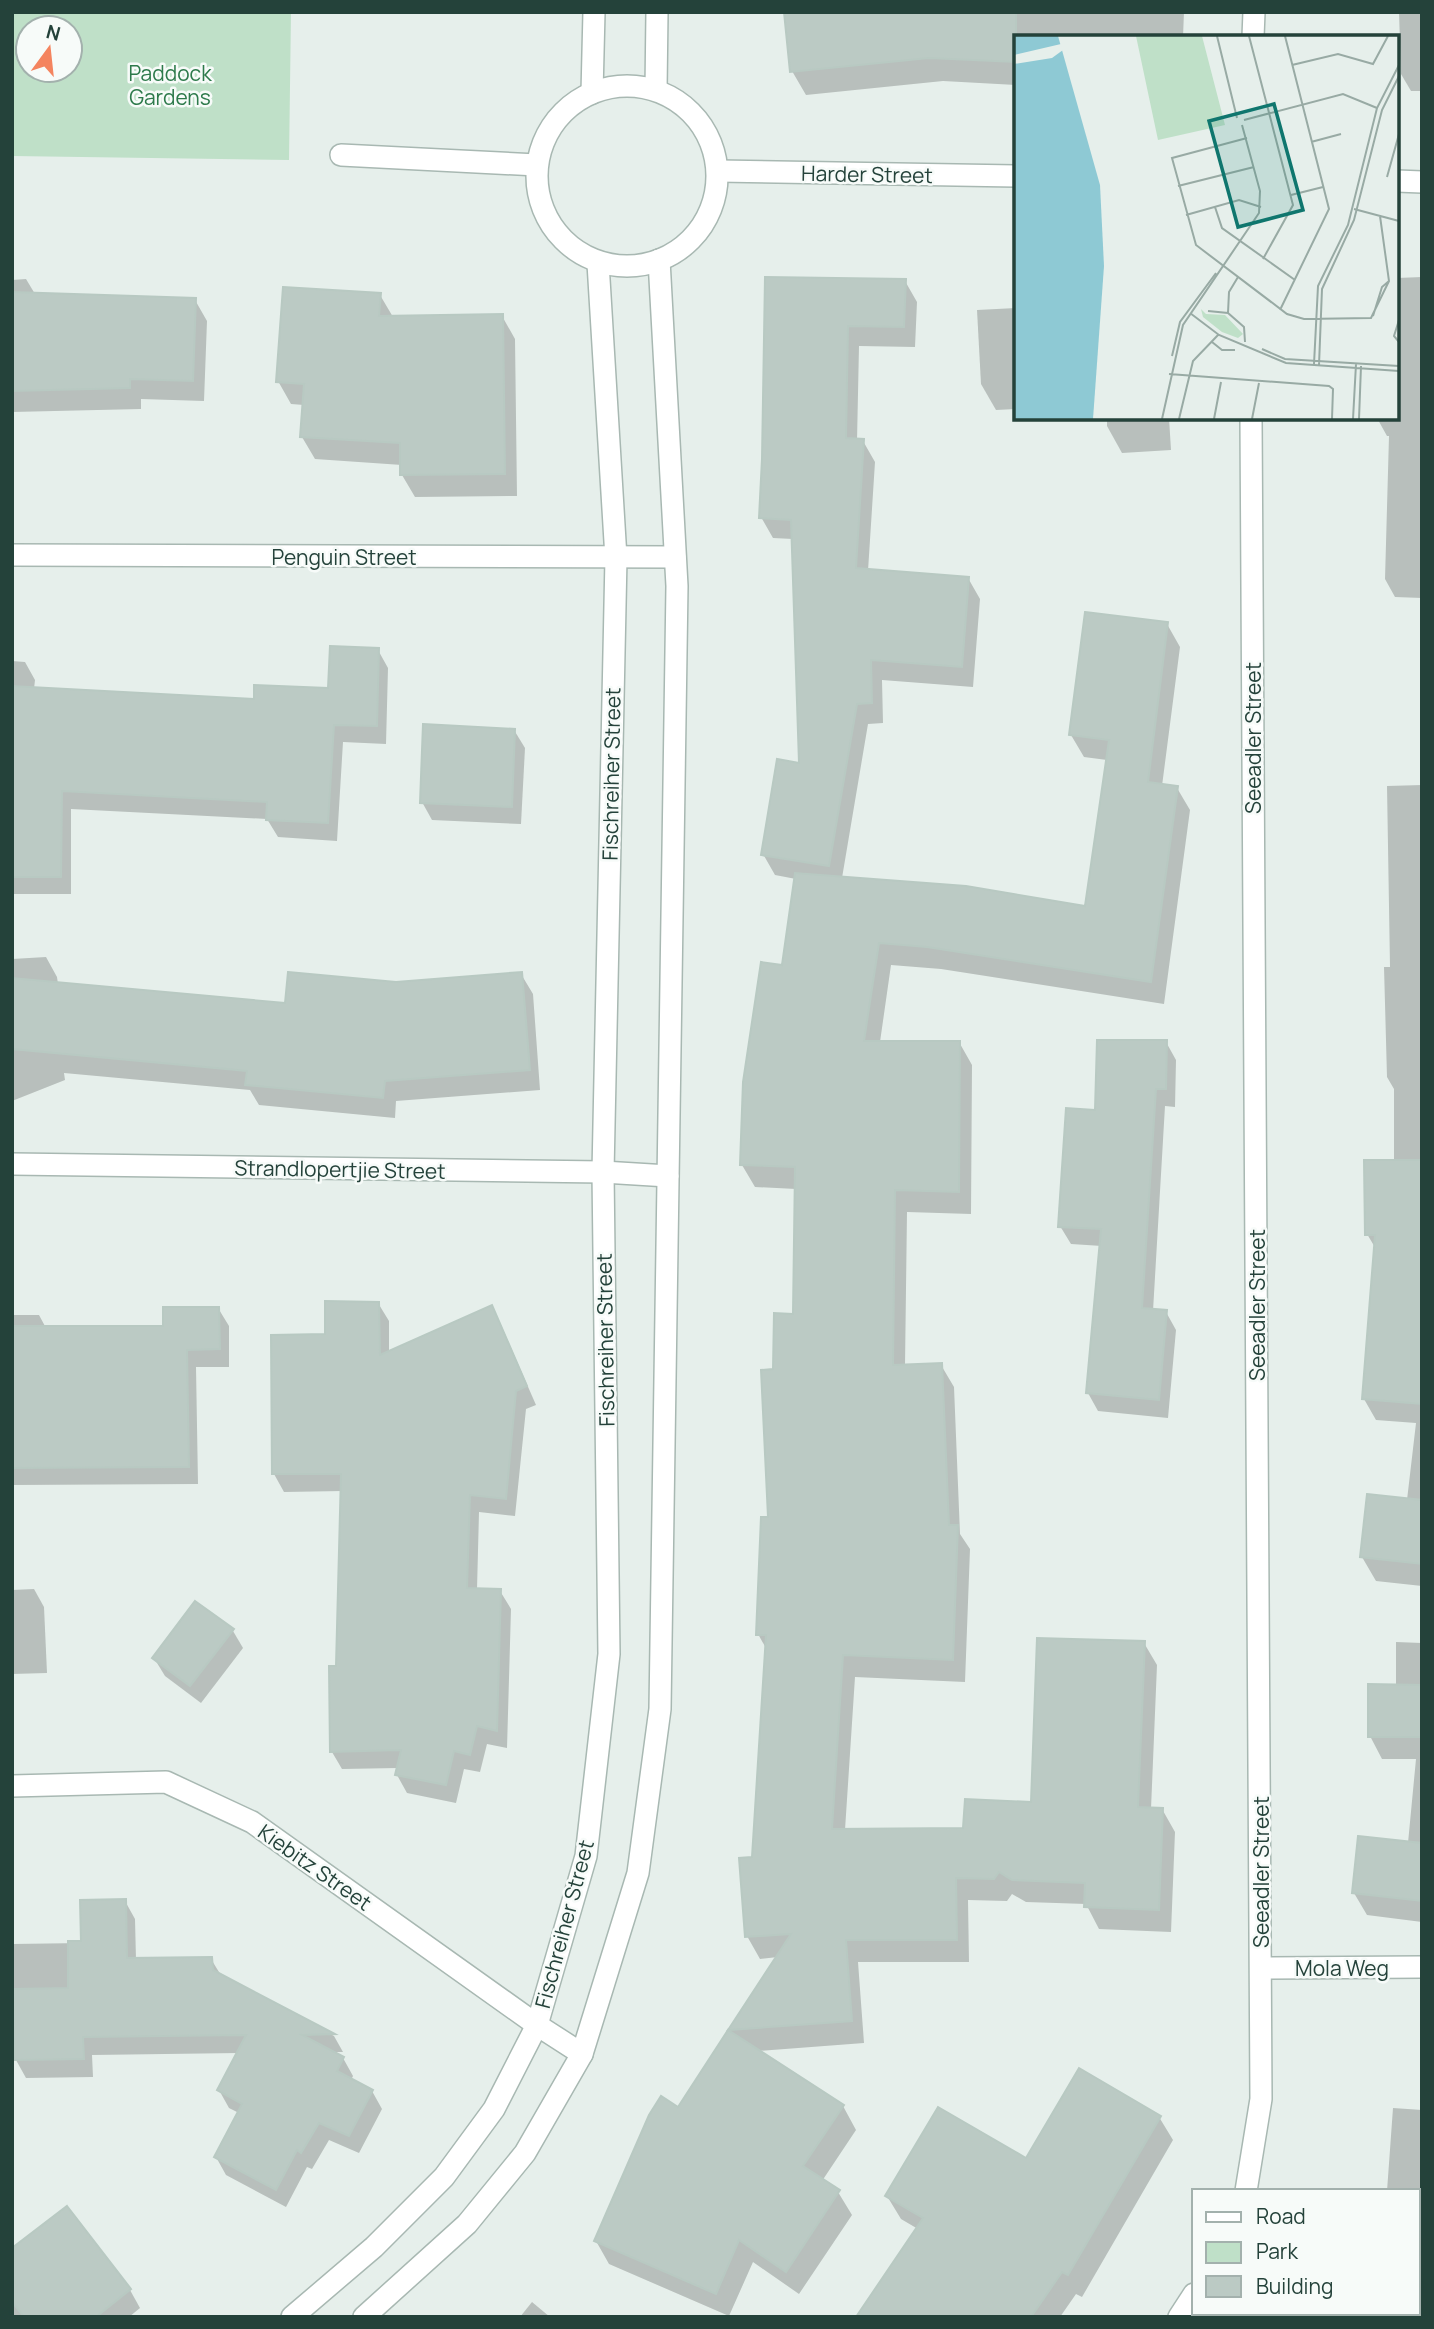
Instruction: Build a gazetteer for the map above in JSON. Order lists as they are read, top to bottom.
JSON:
{
  "streets": {
    "street": [
      "Harder Street",
      "Penguin Street",
      "Seeadler Street",
      "Fischreiher Street",
      "Strandlopertjie Street",
      "Kiebitz Street",
      "Mola Weg"
    ]
  },
  "crossings": [
    ["Harder Street", "Fischreiher Street"],
    ["Penguin Street", "Fischreiher Street"],
    ["Seeadler Street", "Mola Weg"],
    ["Fischreiher Street", "Strandlopertjie Street"],
    ["Fischreiher Street", "Kiebitz Street"]
  ],
  "parks": ["Paddock Gardens"],
  "legend": ["Road", "Park", "Building"],
  "north": "top"
}
